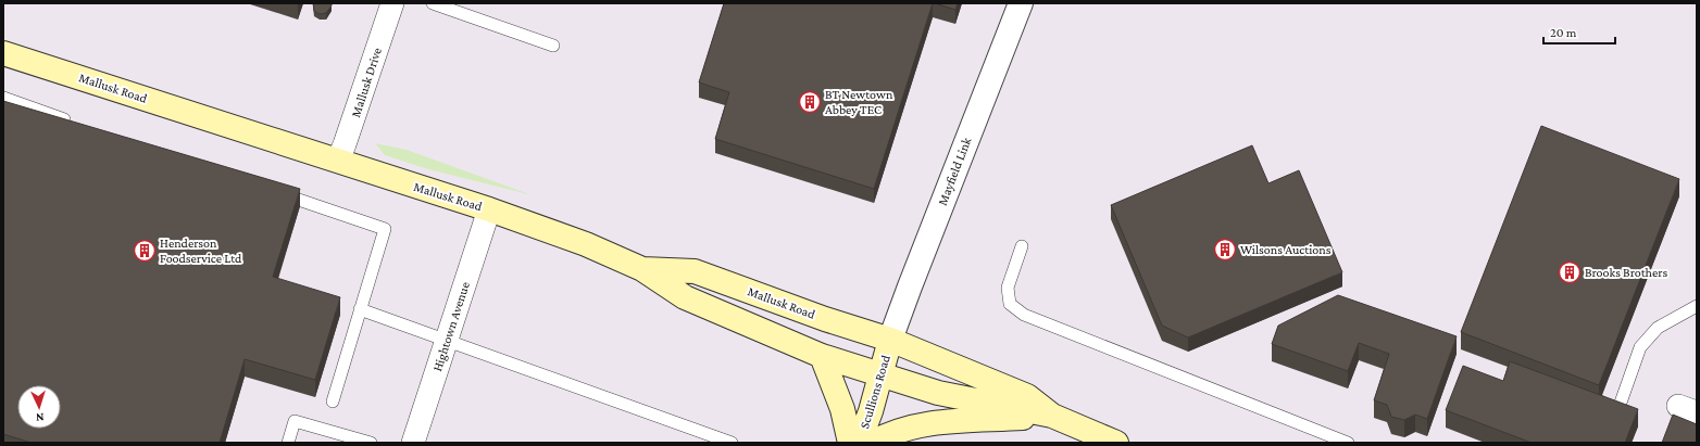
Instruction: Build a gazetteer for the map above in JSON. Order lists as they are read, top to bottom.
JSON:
{
  "streets": {
    "main road": ["Mallusk Road", "Scullions Road"],
    "street": ["Mallusk Drive", "Mayfield Link", "Hightown Avenue"]
  },
  "crossings": [
    ["Mallusk Drive", "Mallusk Road"],
    ["Mallusk Road", "Mayfield Link"],
    ["Mallusk Road", "Hightown Avenue"],
    ["Mallusk Road", "Scullions Road"],
    ["Mayfield Link", "Scullions Road"]
  ],
  "places": {
    "building": [
      "BT Newtown Abbey TEC",
      "Wilsons Auctions",
      "Henderson Foodservice Ltd",
      "Brooks Brothers"
    ]
  },
  "scale_bar": "20 m",
  "north": "bottom"
}
